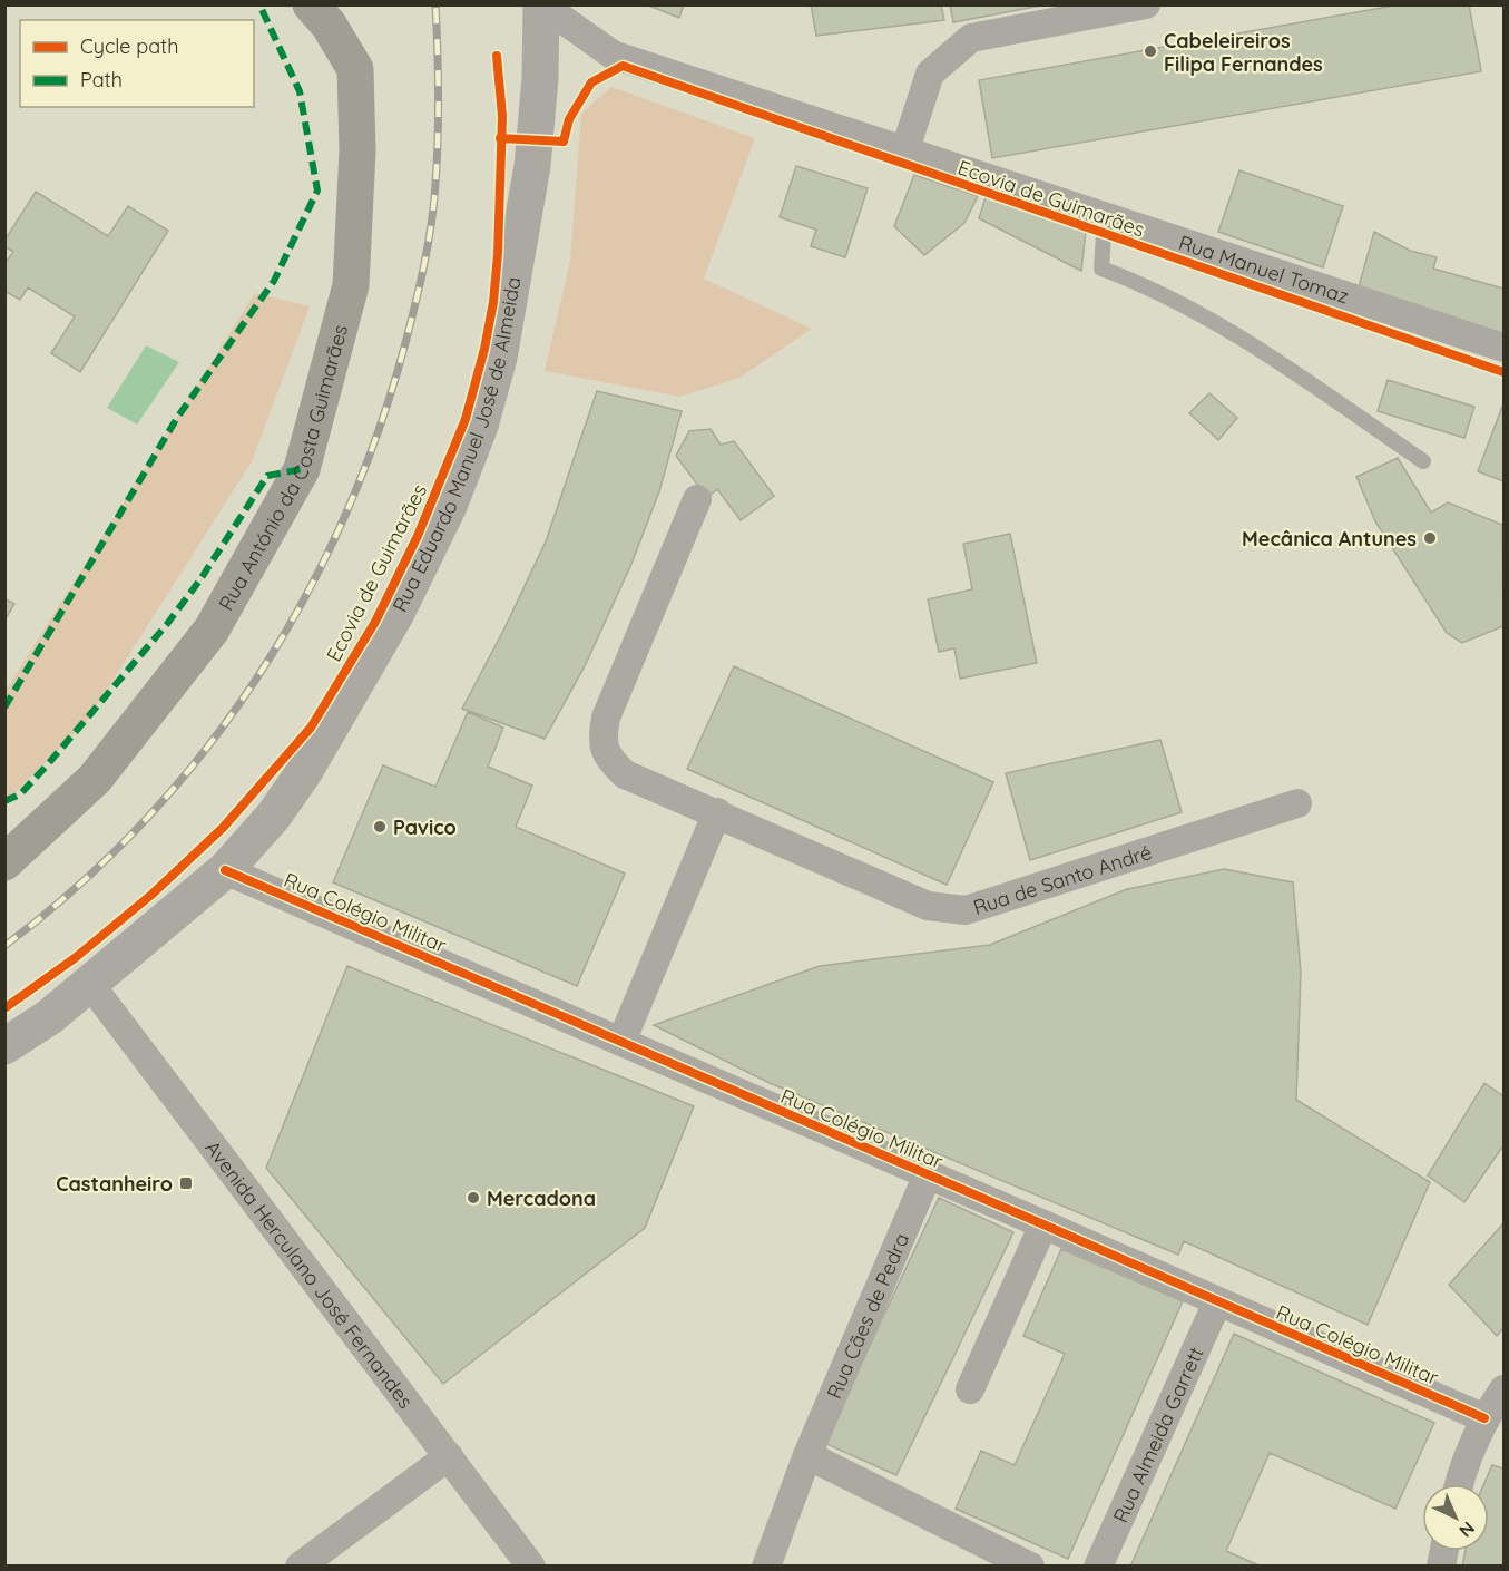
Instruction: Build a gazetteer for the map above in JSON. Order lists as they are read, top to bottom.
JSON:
{
  "streets": {
    "main road": ["Rua António da Costa Guimarães"],
    "street": [
      "Rua Manuel Tomaz",
      "Rua Eduardo Manuel José de Almeida",
      "Rua de Santo André",
      "Rua Colégio Militar",
      "Avenida Herculano José Fernandes",
      "Rua Cães de Pedra",
      "Rua Almeida Garrett"
    ],
    "cycle path": ["Ecovia de Guimarães"]
  },
  "crossings": [
    ["Rua Manuel Tomaz", "Rua Eduardo Manuel José de Almeida"],
    ["Rua Eduardo Manuel José de Almeida", "Rua Colégio Militar"],
    ["Rua Eduardo Manuel José de Almeida", "Avenida Herculano José Fernandes"],
    ["Rua Colégio Militar", "Rua Cães de Pedra"],
    ["Rua Colégio Militar", "Rua Almeida Garrett"]
  ],
  "places": {
    "other": [
      "Cabeleireiros Filipa Fernandes",
      "Mecânica Antunes",
      "Pavico",
      "Mercadona"
    ],
    "transit": ["Castanheiro"]
  },
  "legend": ["Cycle path", "Path"],
  "north": "bottom right"
}
